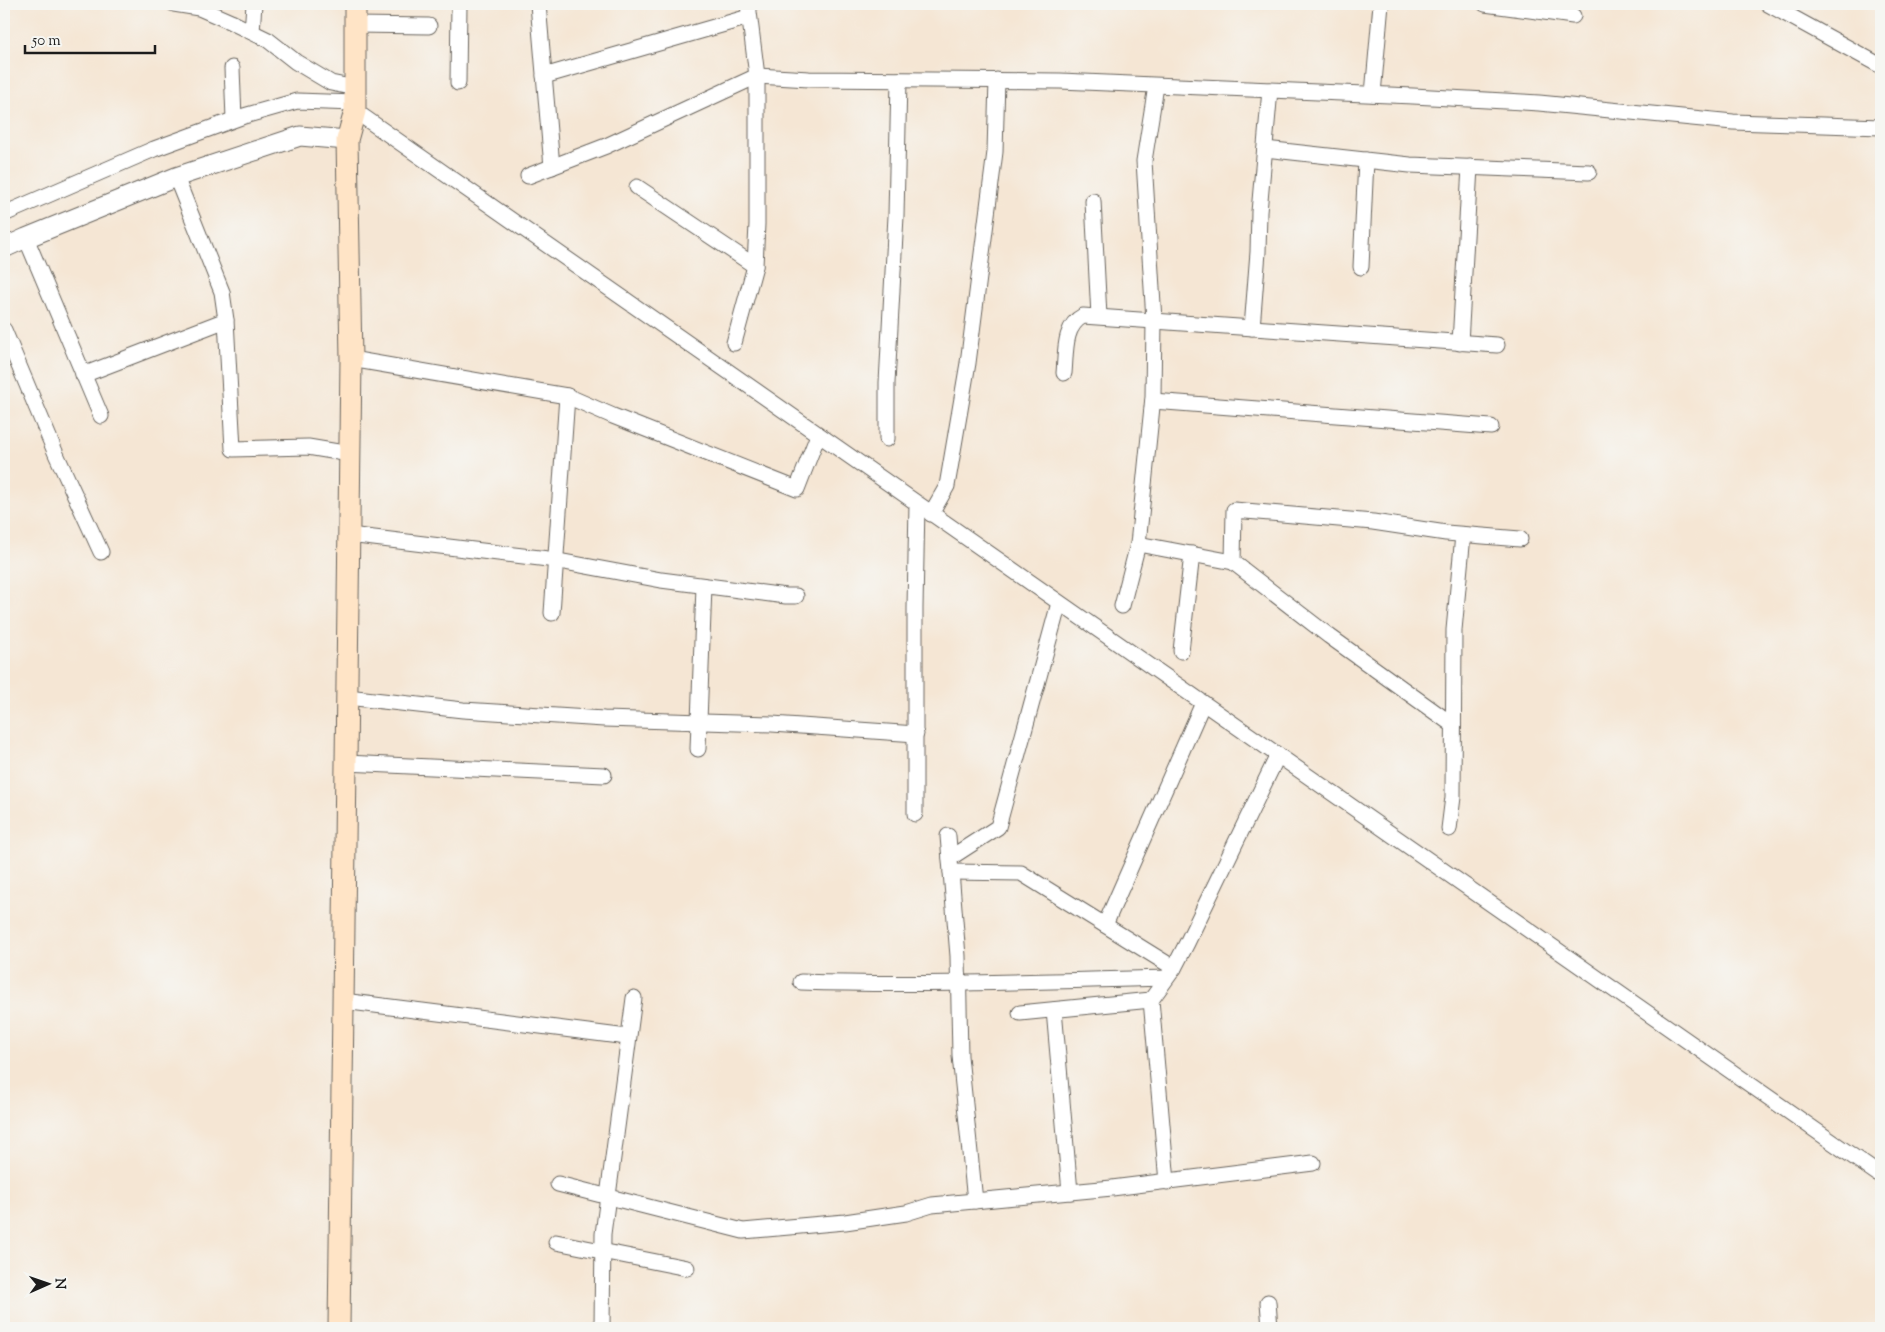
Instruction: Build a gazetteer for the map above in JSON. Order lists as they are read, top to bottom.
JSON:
{
  "scale_bar": "50 m",
  "north": "right"
}
